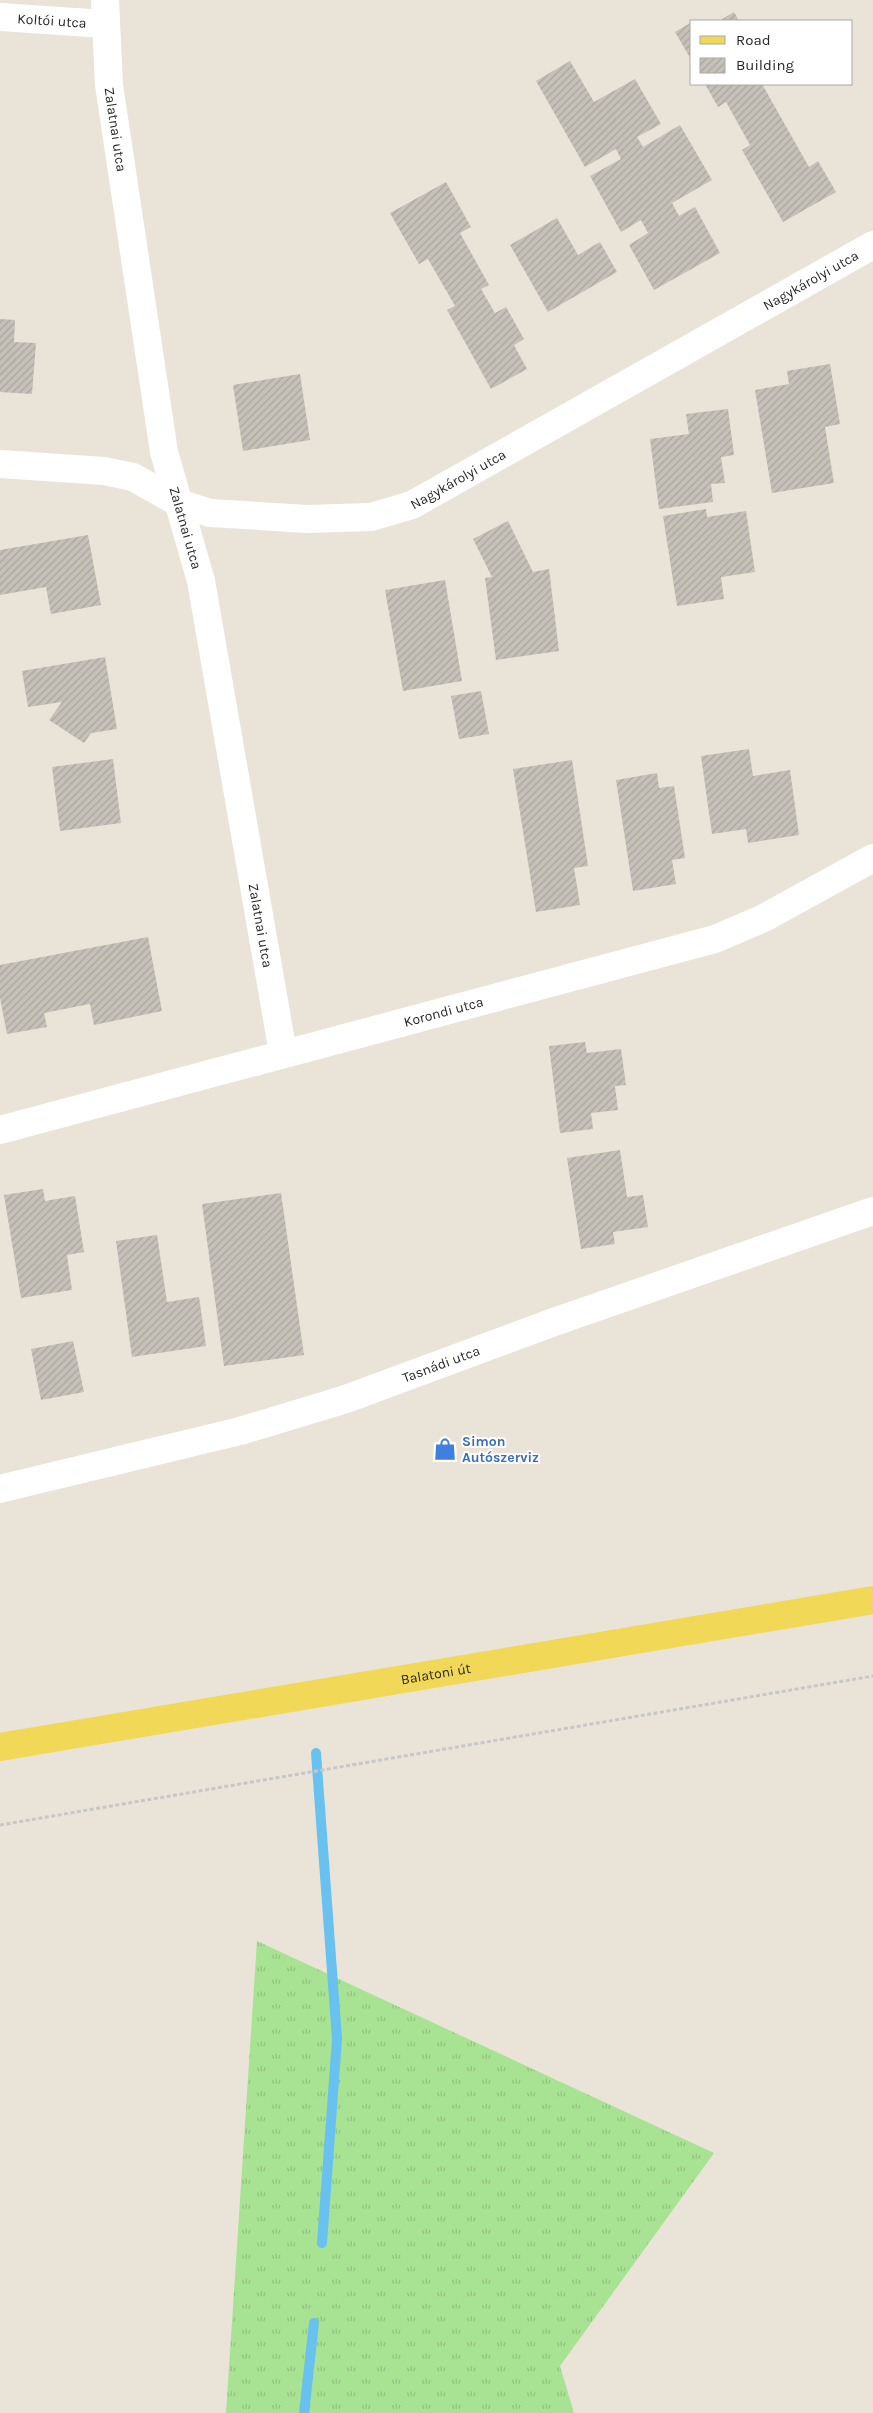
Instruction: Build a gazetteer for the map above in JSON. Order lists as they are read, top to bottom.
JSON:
{
  "streets": {
    "main road": ["Balatoni út"],
    "street": [
      "Koltói utca",
      "Zalatnai utca",
      "Nagykárolyi utca",
      "Korondi utca",
      "Tasnádi utca"
    ]
  },
  "crossings": [
    ["Koltói utca", "Zalatnai utca"],
    ["Zalatnai utca", "Nagykárolyi utca"],
    ["Zalatnai utca", "Korondi utca"]
  ],
  "places": {
    "shop": ["Simon Autószerviz"]
  },
  "legend": ["Road", "Building"]
}
